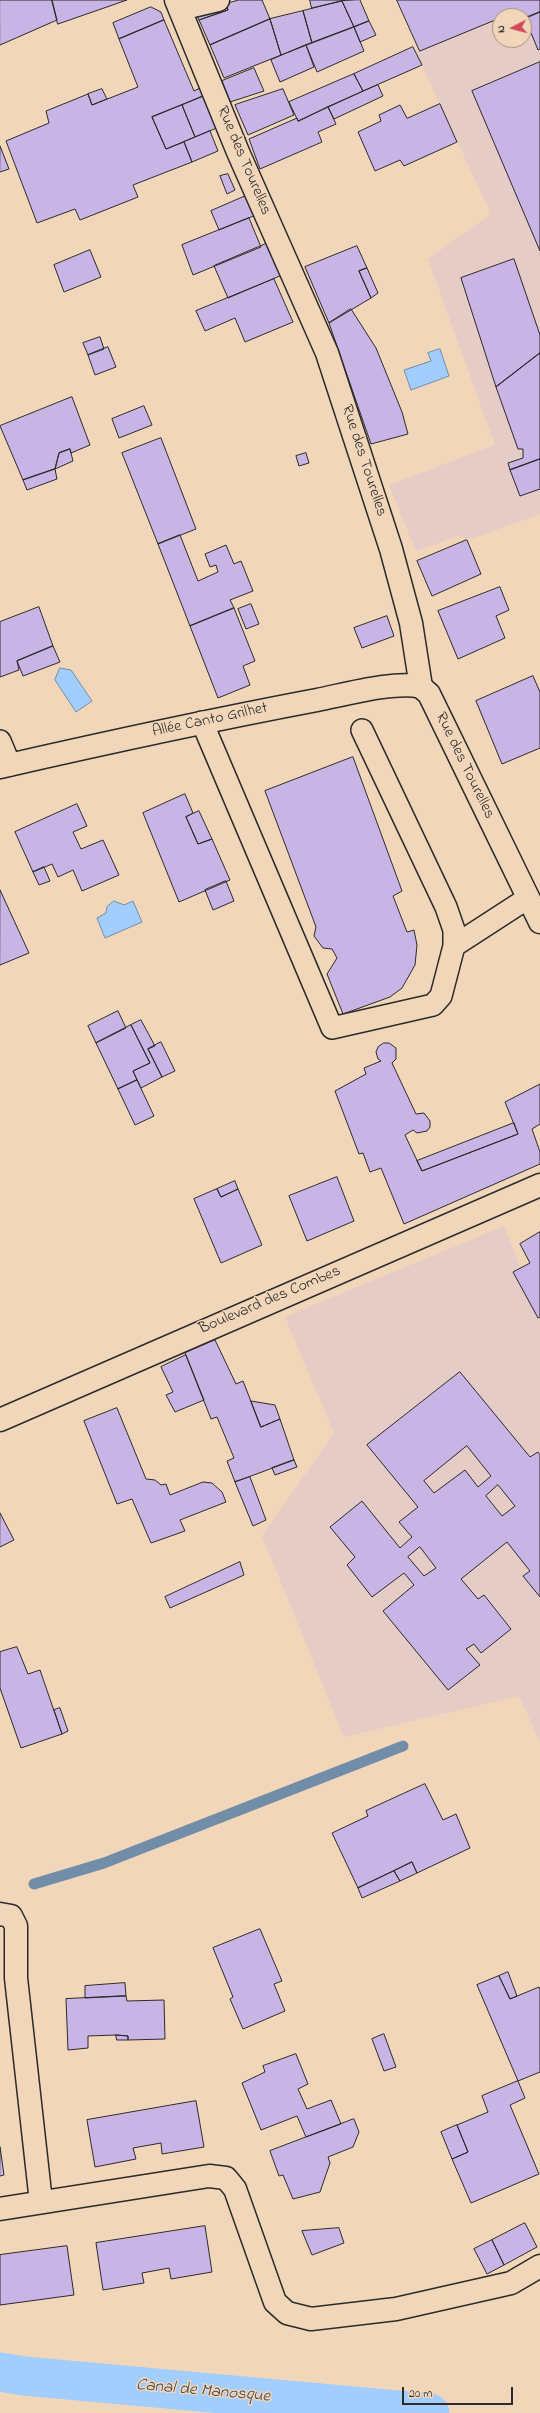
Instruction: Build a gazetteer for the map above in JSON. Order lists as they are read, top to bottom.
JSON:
{
  "streets": {
    "street": ["Rue des Tourelles", "Allée Canto Grilhet", "Boulevard des Combes"]
  },
  "crossings": [
    ["Rue des Tourelles", "Allée Canto Grilhet"]
  ],
  "water": ["Canal de Manosque"],
  "scale_bar": "20 m",
  "north": "left"
}
